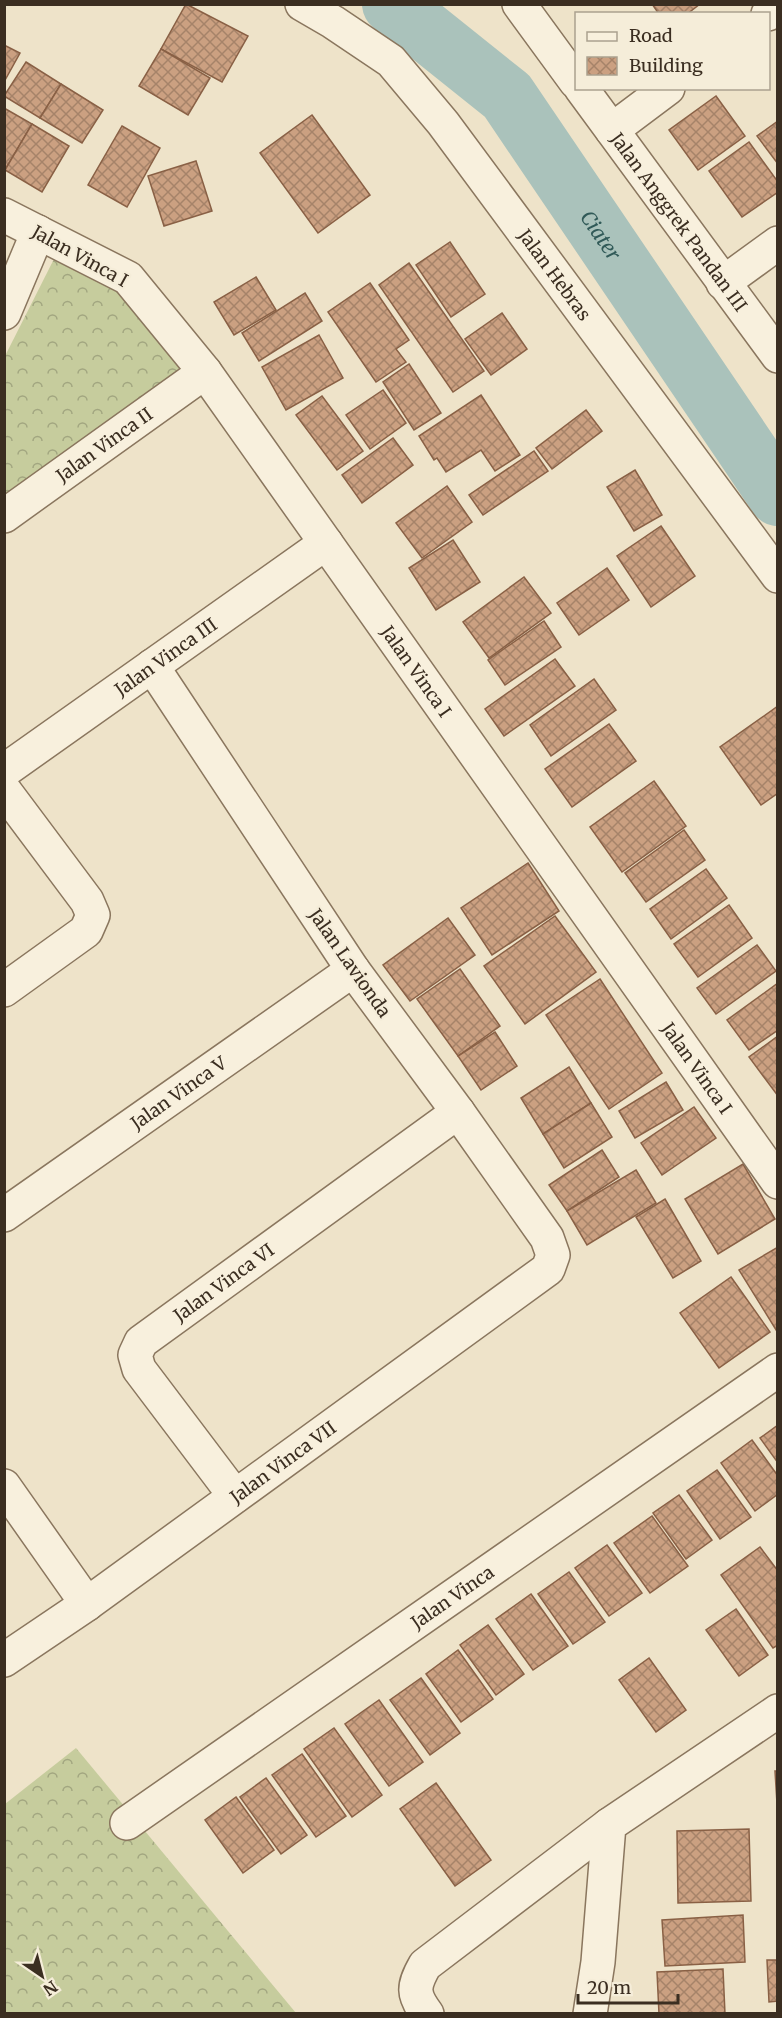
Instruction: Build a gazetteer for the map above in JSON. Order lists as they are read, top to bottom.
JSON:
{
  "streets": {
    "street": [
      "Jalan Anggrek Pandan III",
      "Jalan Vinca I",
      "Jalan Hebras",
      "Jalan Vinca II",
      "Jalan Vinca III",
      "Jalan Lavionda",
      "Jalan Vinca V",
      "Jalan Vinca VI",
      "Jalan Vinca VII",
      "Jalan Vinca"
    ]
  },
  "crossings": [
    ["Jalan Vinca I", "Jalan Vinca II"],
    ["Jalan Vinca I", "Jalan Vinca III"],
    ["Jalan Vinca III", "Jalan Lavionda"],
    ["Jalan Lavionda", "Jalan Vinca V"],
    ["Jalan Lavionda", "Jalan Vinca VI"],
    ["Jalan Lavionda", "Jalan Vinca VII"],
    ["Jalan Vinca VI", "Jalan Vinca VII"]
  ],
  "water": ["Ciater"],
  "legend": ["Road", "Building"],
  "scale_bar": "20 m",
  "north": "bottom right"
}
